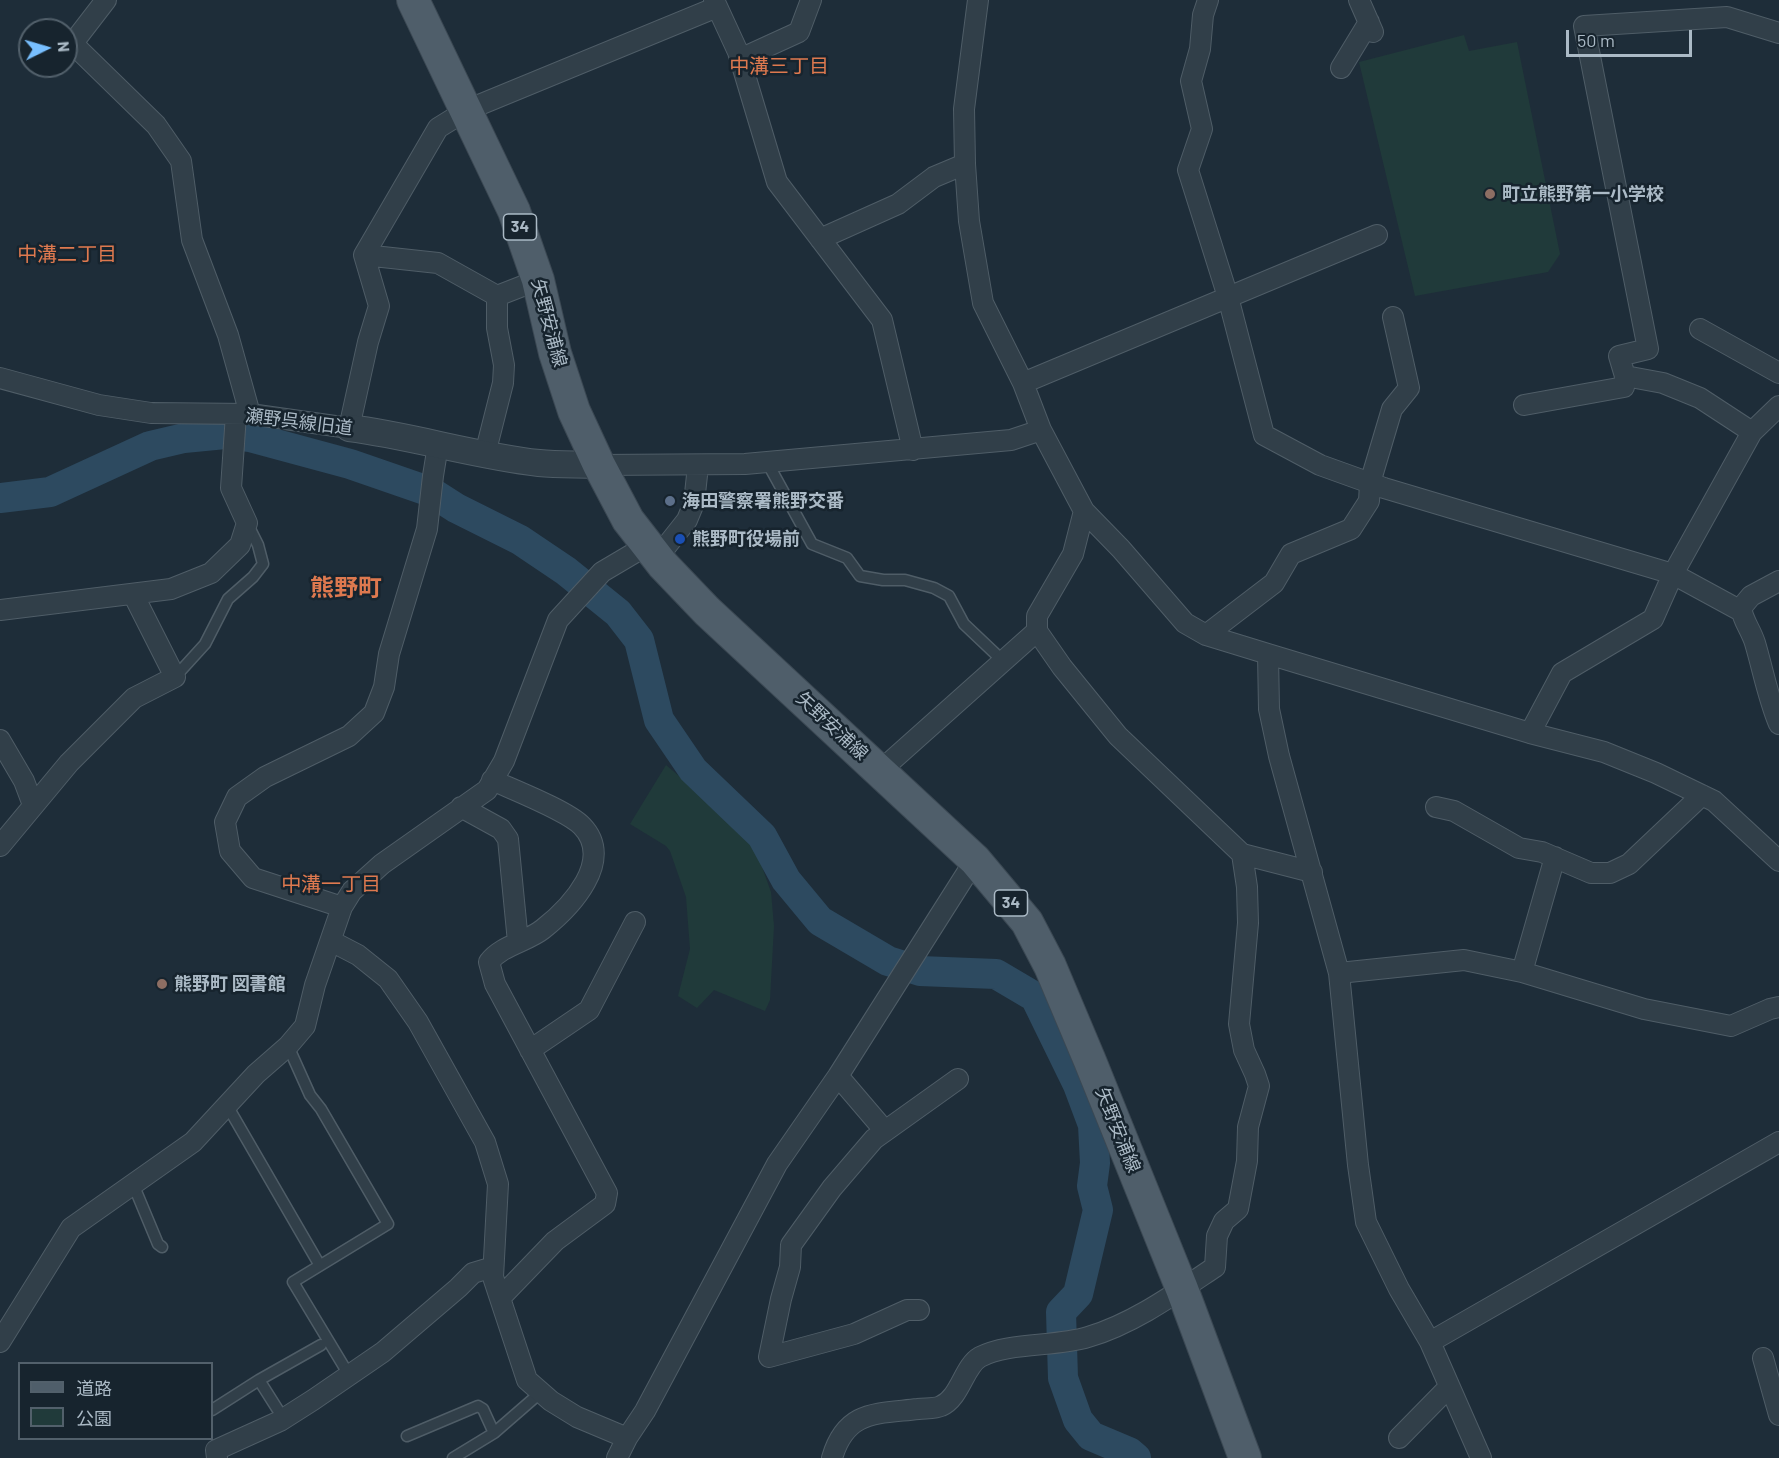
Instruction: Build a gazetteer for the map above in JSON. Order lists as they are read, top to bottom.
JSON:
{
  "streets": {
    "main road": ["34", "矢野安浦線"],
    "street": ["瀬野呉線旧道"]
  },
  "crossings": [
    ["矢野安浦線", "瀬野呉線旧道"]
  ],
  "districts": [
    "中溝三丁目",
    "中溝二丁目",
    "熊野町",
    "中溝一丁目"
  ],
  "places": [
    "町立熊野第一小学校",
    "海田警察署熊野交番",
    "熊野町役場前",
    "熊野町 図書館"
  ],
  "legend": ["道路", "公園"],
  "scale_bar": "50 m",
  "north": "right"
}
